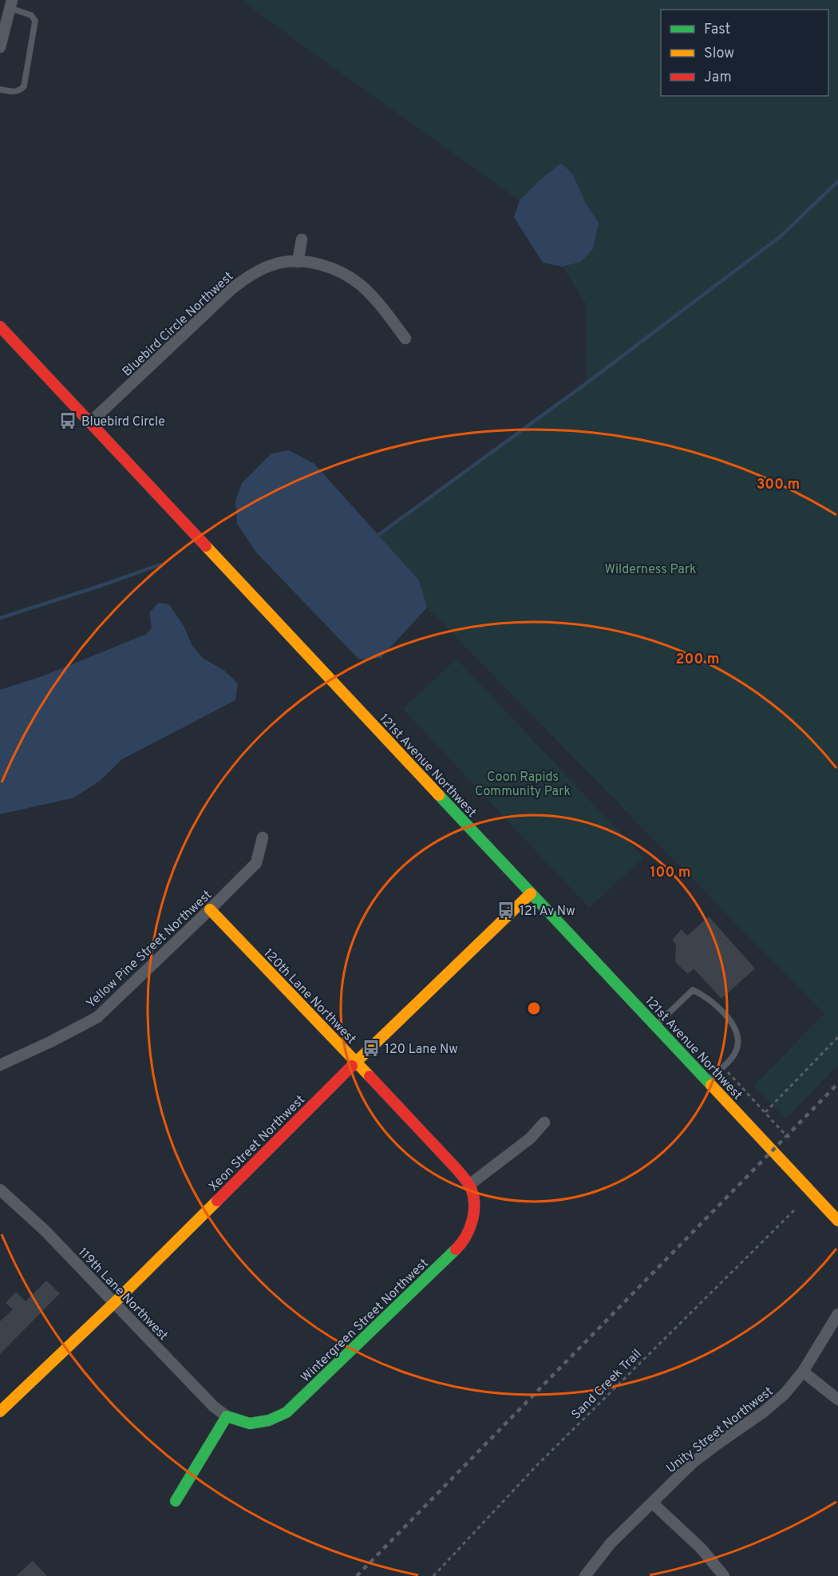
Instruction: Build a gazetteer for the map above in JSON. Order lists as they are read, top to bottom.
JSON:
{
  "streets": {
    "street": [
      "Bluebird Circle Northwest",
      "121st Avenue Northwest",
      "Yellow Pine Street Northwest",
      "120th Lane Northwest",
      "Xeon Street Northwest",
      "119th Lane Northwest",
      "Wintergreen Street Northwest",
      "Unity Street Northwest"
    ],
    "path": ["Sand Creek Trail"]
  },
  "crossings": [
    ["Bluebird Circle Northwest", "121st Avenue Northwest"],
    ["121st Avenue Northwest", "Xeon Street Northwest"],
    ["Yellow Pine Street Northwest", "120th Lane Northwest"],
    ["120th Lane Northwest", "Xeon Street Northwest"],
    ["120th Lane Northwest", "Wintergreen Street Northwest"],
    ["Xeon Street Northwest", "119th Lane Northwest"],
    ["119th Lane Northwest", "Wintergreen Street Northwest"]
  ],
  "parks": ["Wilderness Park", "Coon Rapids Community Park"],
  "places": {
    "bus stop": ["Bluebird Circle", "121 Av Nw", "120 Lane Nw"]
  },
  "legend": ["Fast", "Slow", "Jam"],
  "rings": ["300 m", "200 m", "100 m"]
}
